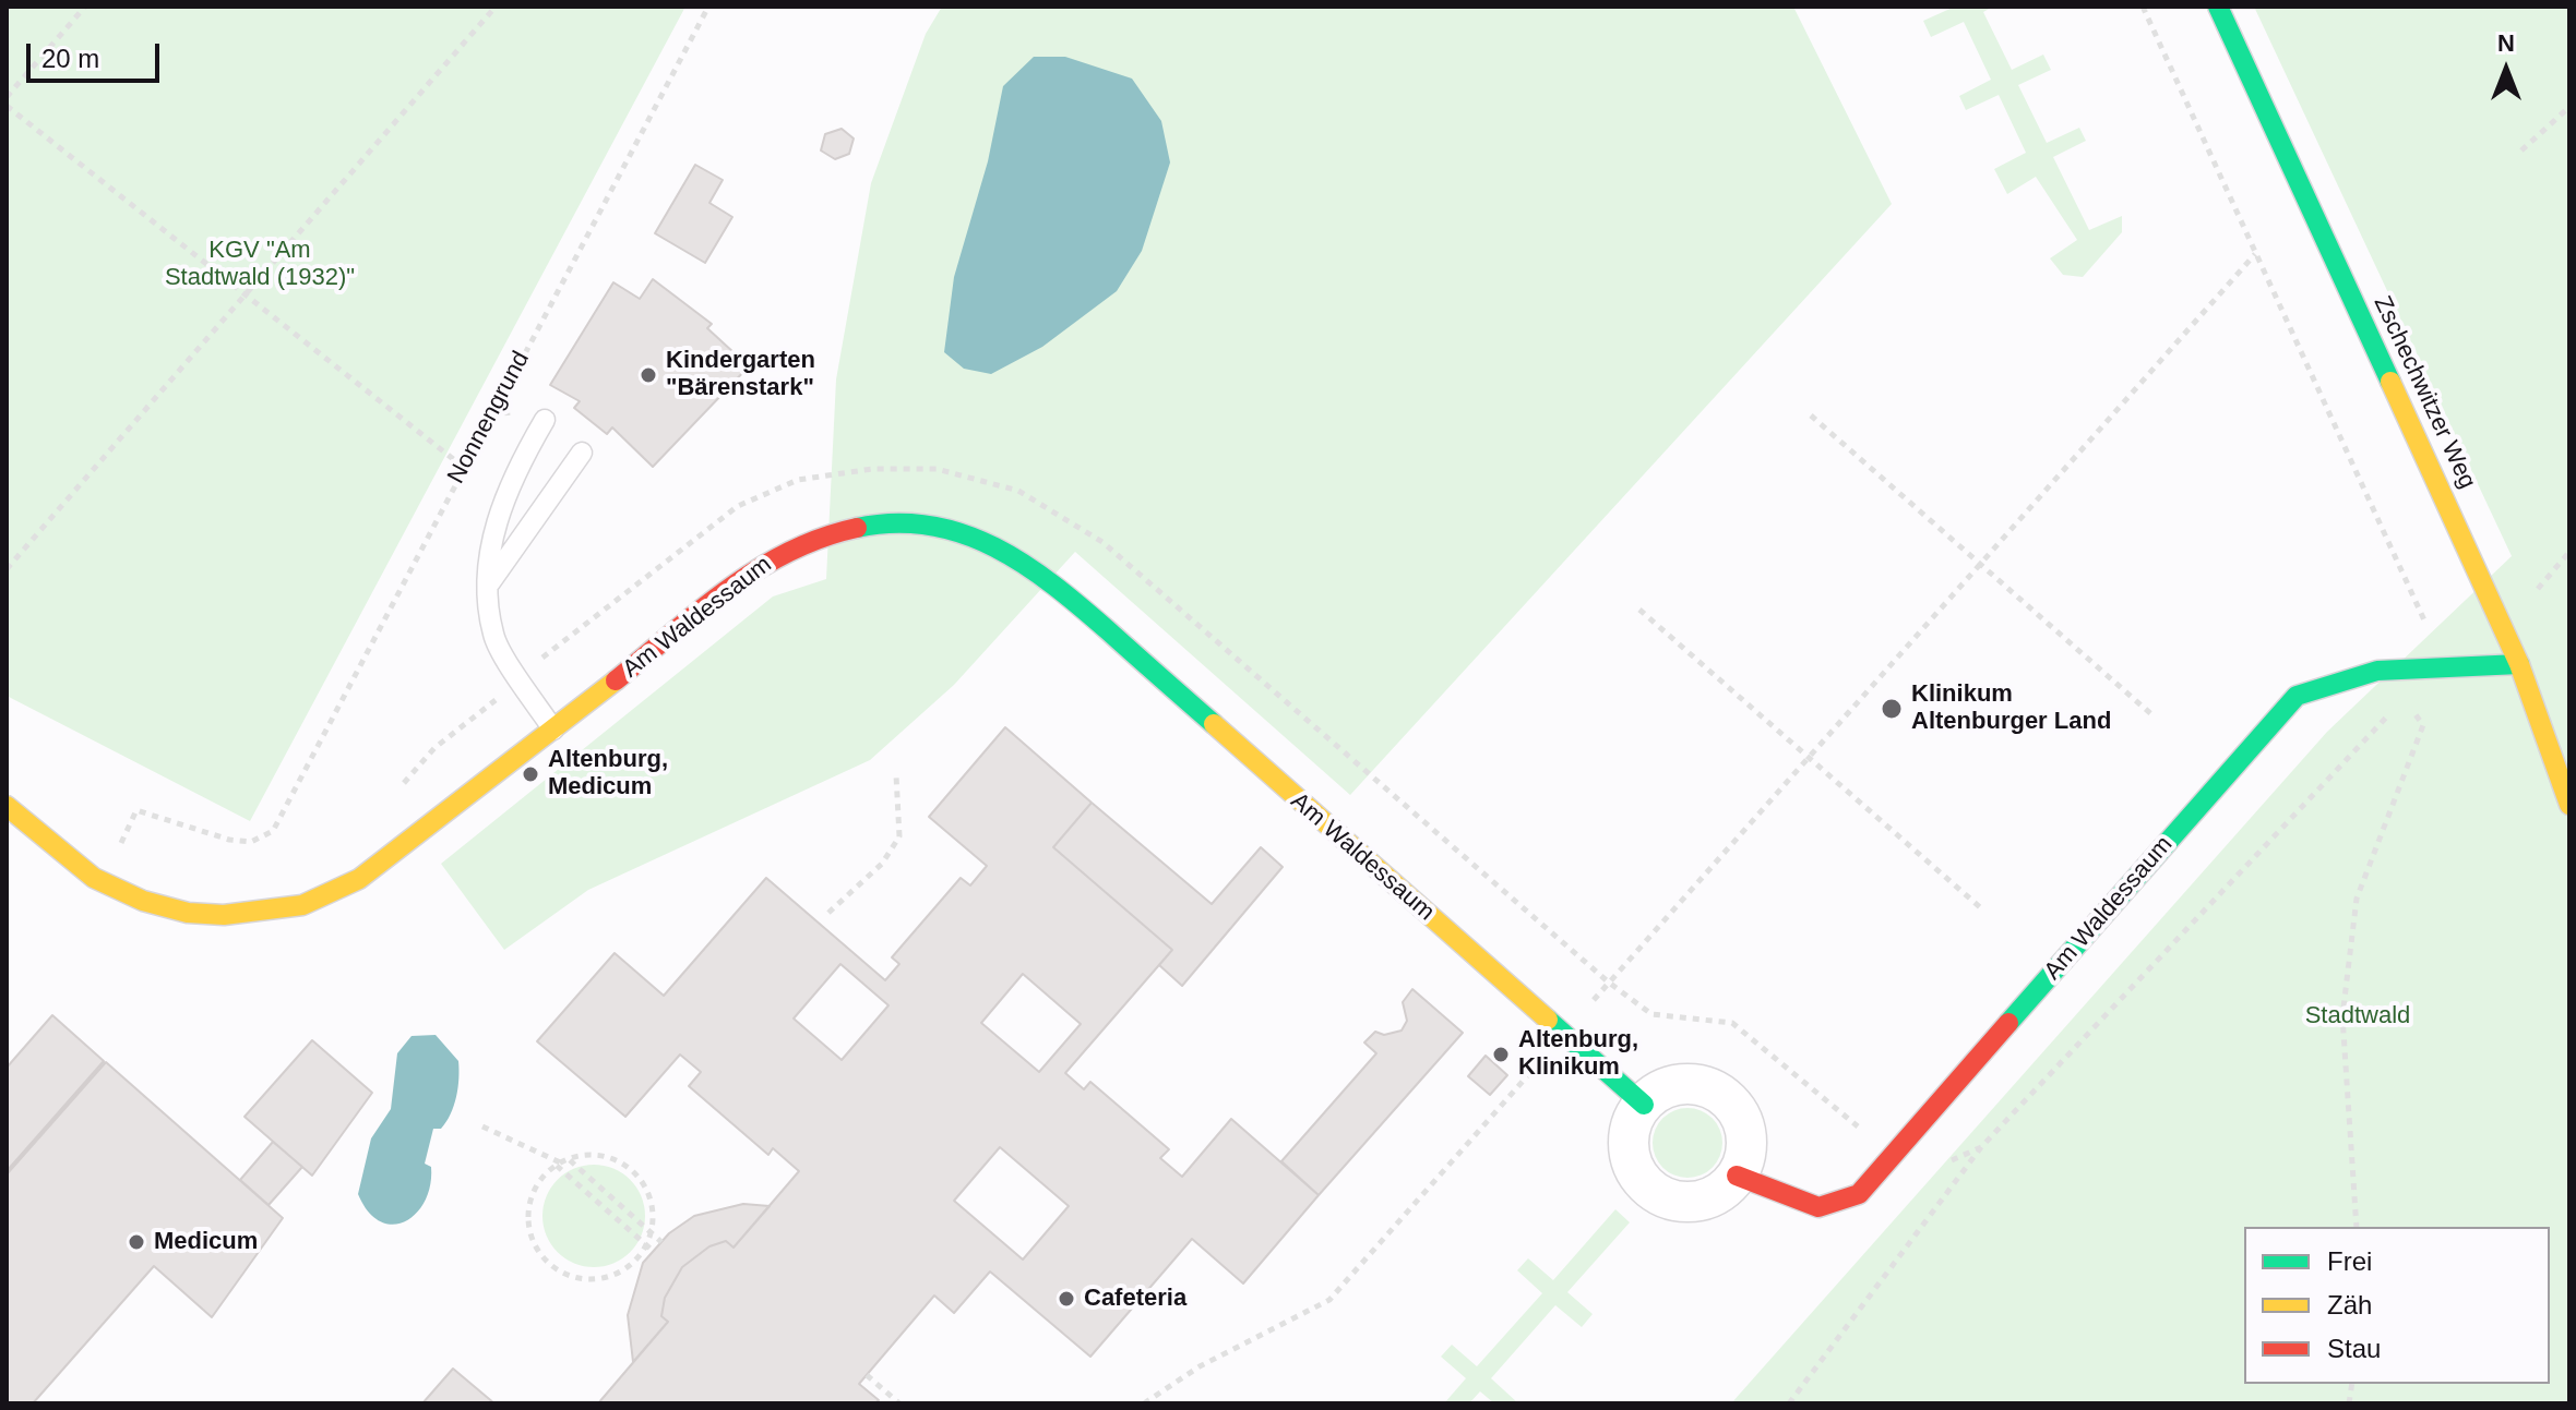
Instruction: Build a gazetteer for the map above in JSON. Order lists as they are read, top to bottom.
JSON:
{
  "streets": {
    "street": ["Zschechwitzer Weg", "Am Waldessaum"],
    "path": ["Nonnengrund"]
  },
  "crossings": [
    ["Zschechwitzer Weg", "Am Waldessaum"]
  ],
  "parks": ["KGV \"Am Stadtwald (1932)\"", "Stadtwald"],
  "places": [
    "Kindergarten \"Bärenstark\"",
    "Klinikum Altenburger Land",
    "Altenburg, Medicum",
    "Altenburg, Klinikum",
    "Medicum",
    "Cafeteria"
  ],
  "legend": ["Frei", "Zäh", "Stau"],
  "scale_bar": "20 m",
  "north": "top"
}
